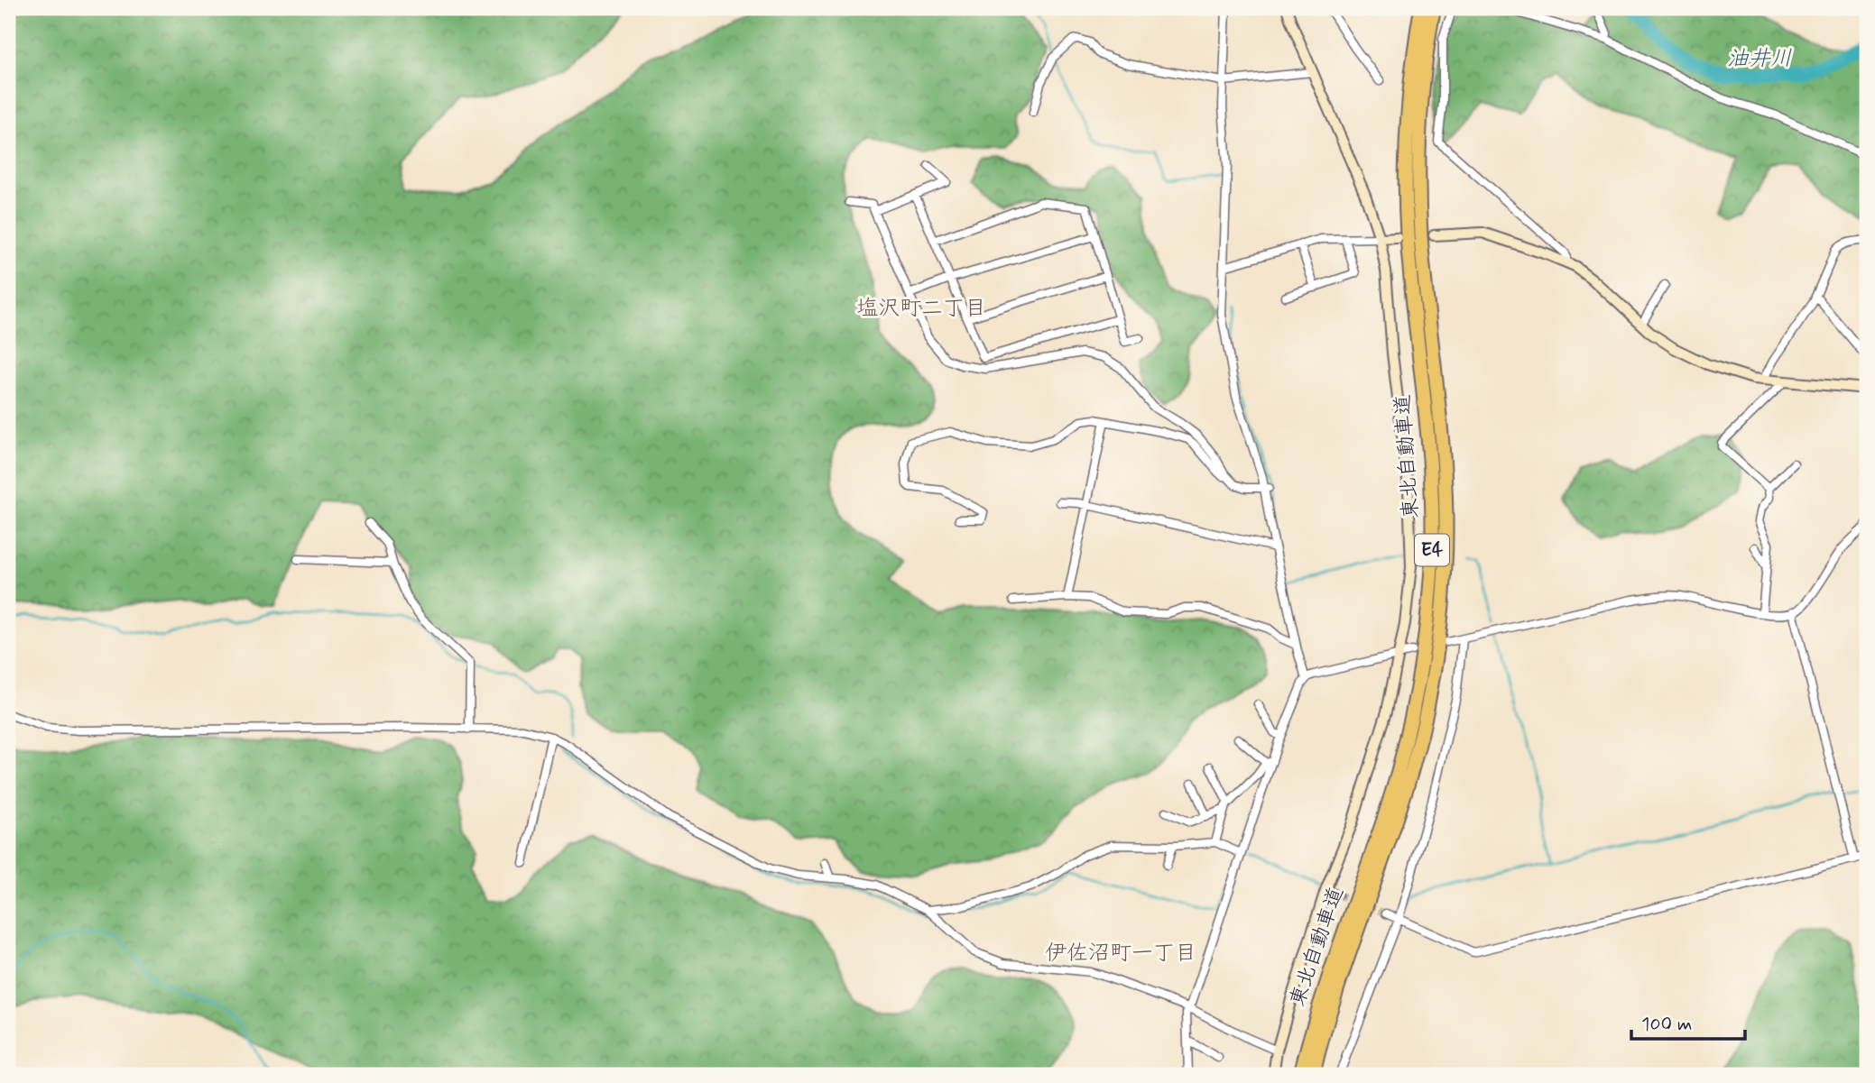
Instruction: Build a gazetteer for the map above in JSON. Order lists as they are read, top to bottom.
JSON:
{
  "streets": {
    "highway": ["東北自動車道", "E4"]
  },
  "districts": ["塩沢町二丁目", "伊佐沼町一丁目"],
  "water": ["油井川"],
  "scale_bar": "100 m"
}
